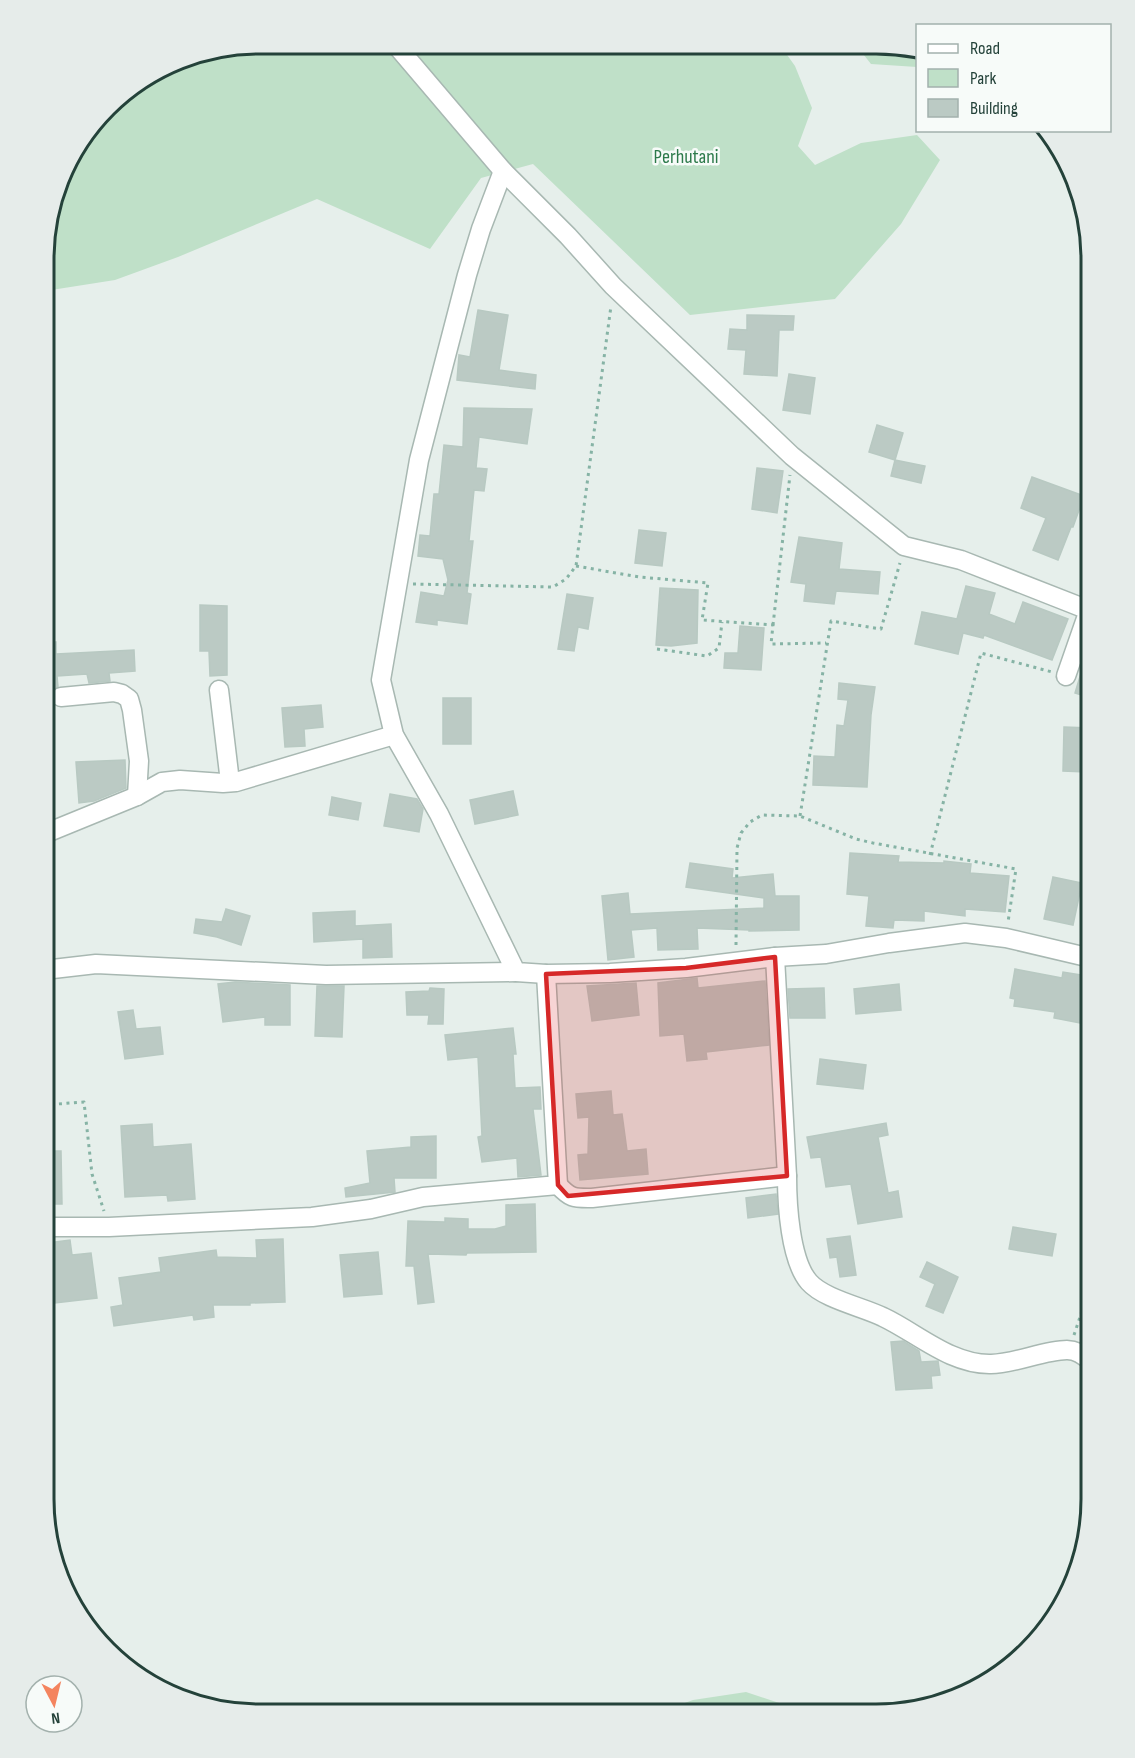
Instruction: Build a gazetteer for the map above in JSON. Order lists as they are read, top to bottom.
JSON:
{
  "parks": ["Perhutani"],
  "legend": ["Road", "Park", "Building"],
  "north": "bottom"
}
